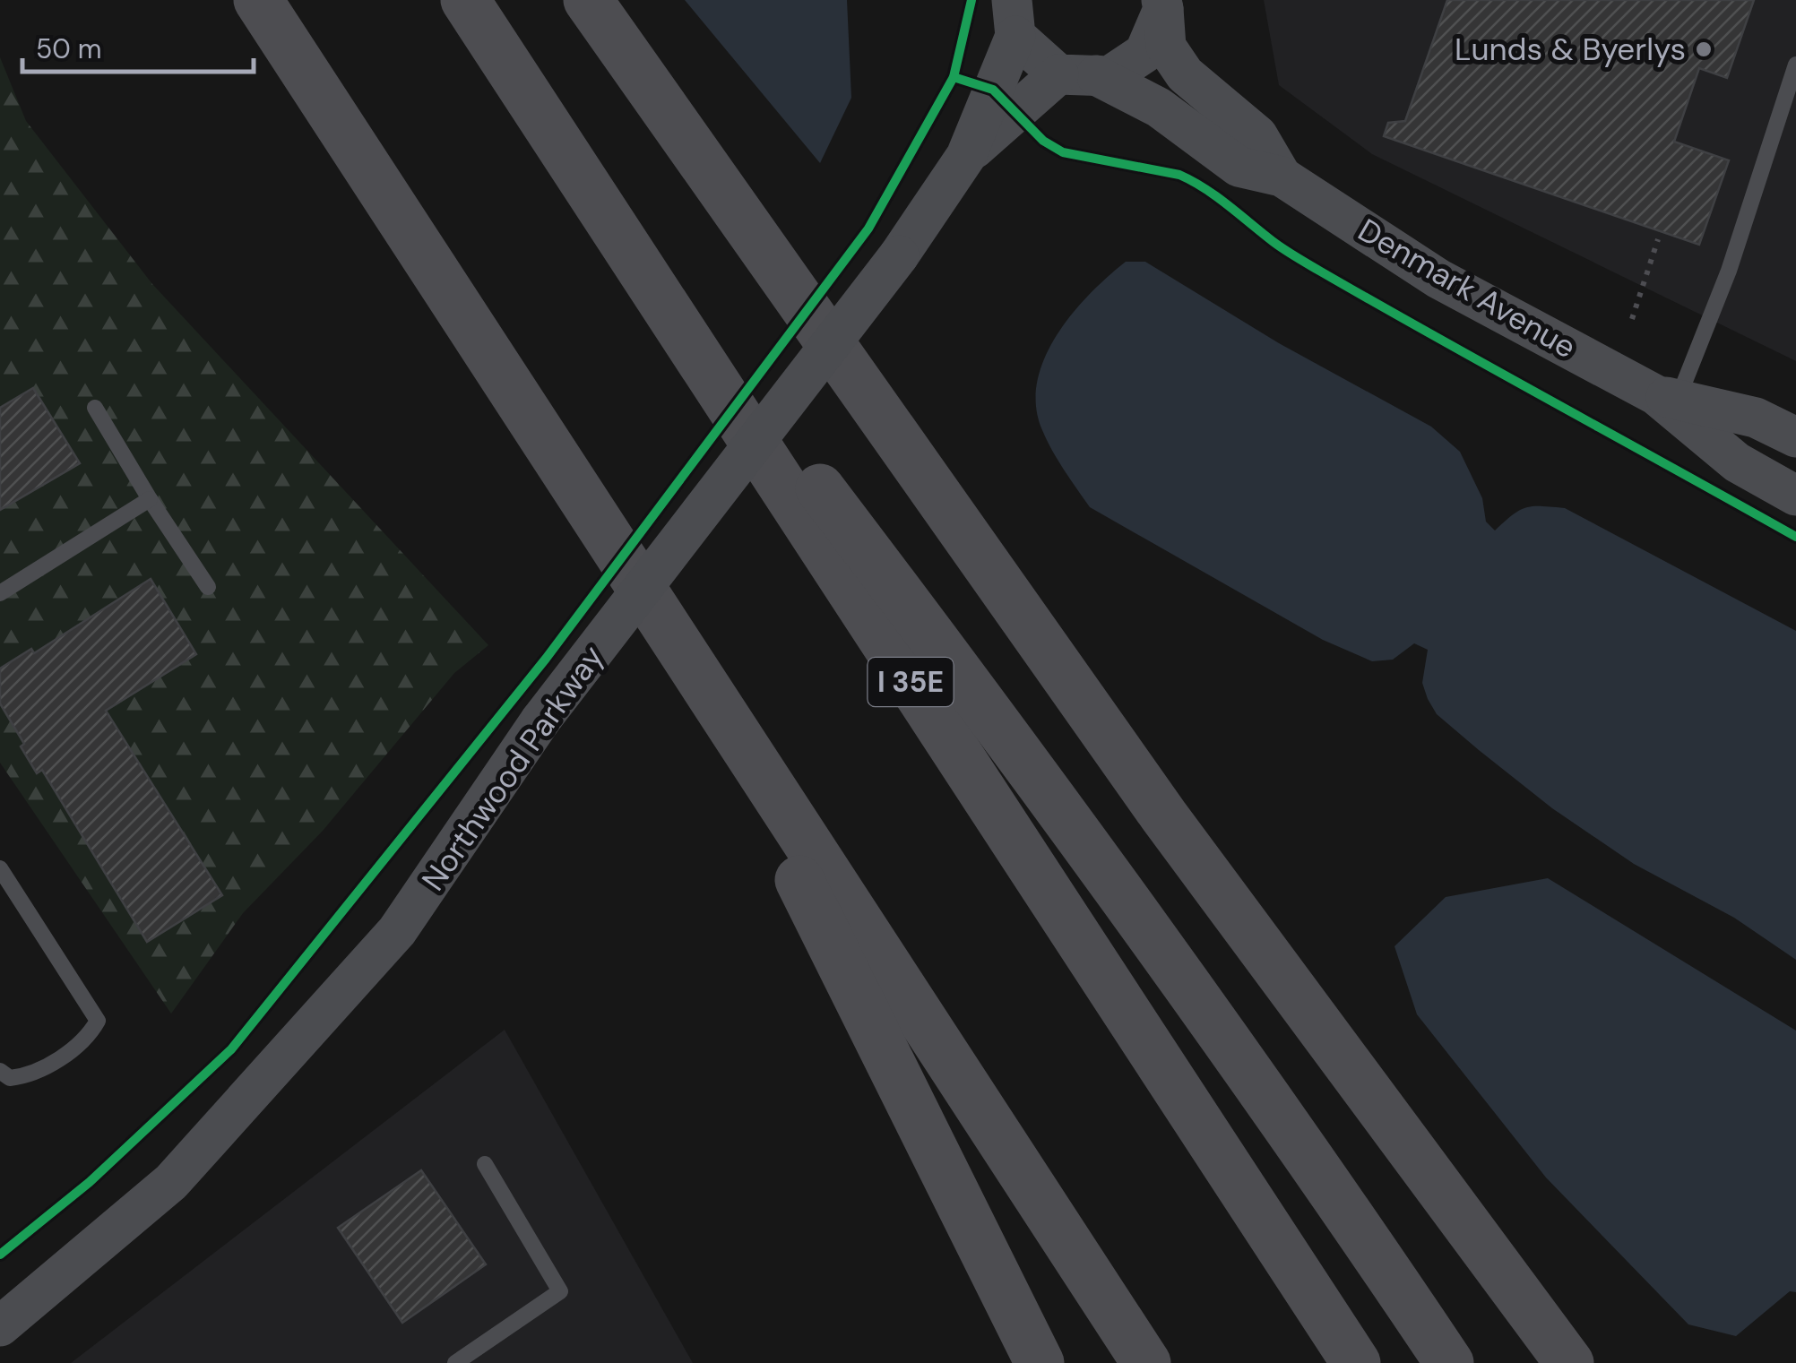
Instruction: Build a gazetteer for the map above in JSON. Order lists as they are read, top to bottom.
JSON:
{
  "streets": {
    "highway": ["I 35E"],
    "street": ["Denmark Avenue", "Northwood Parkway"]
  },
  "crossings": [
    ["Denmark Avenue", "Northwood Parkway"]
  ],
  "places": ["Lunds & Byerlys"],
  "scale_bar": "50 m"
}
